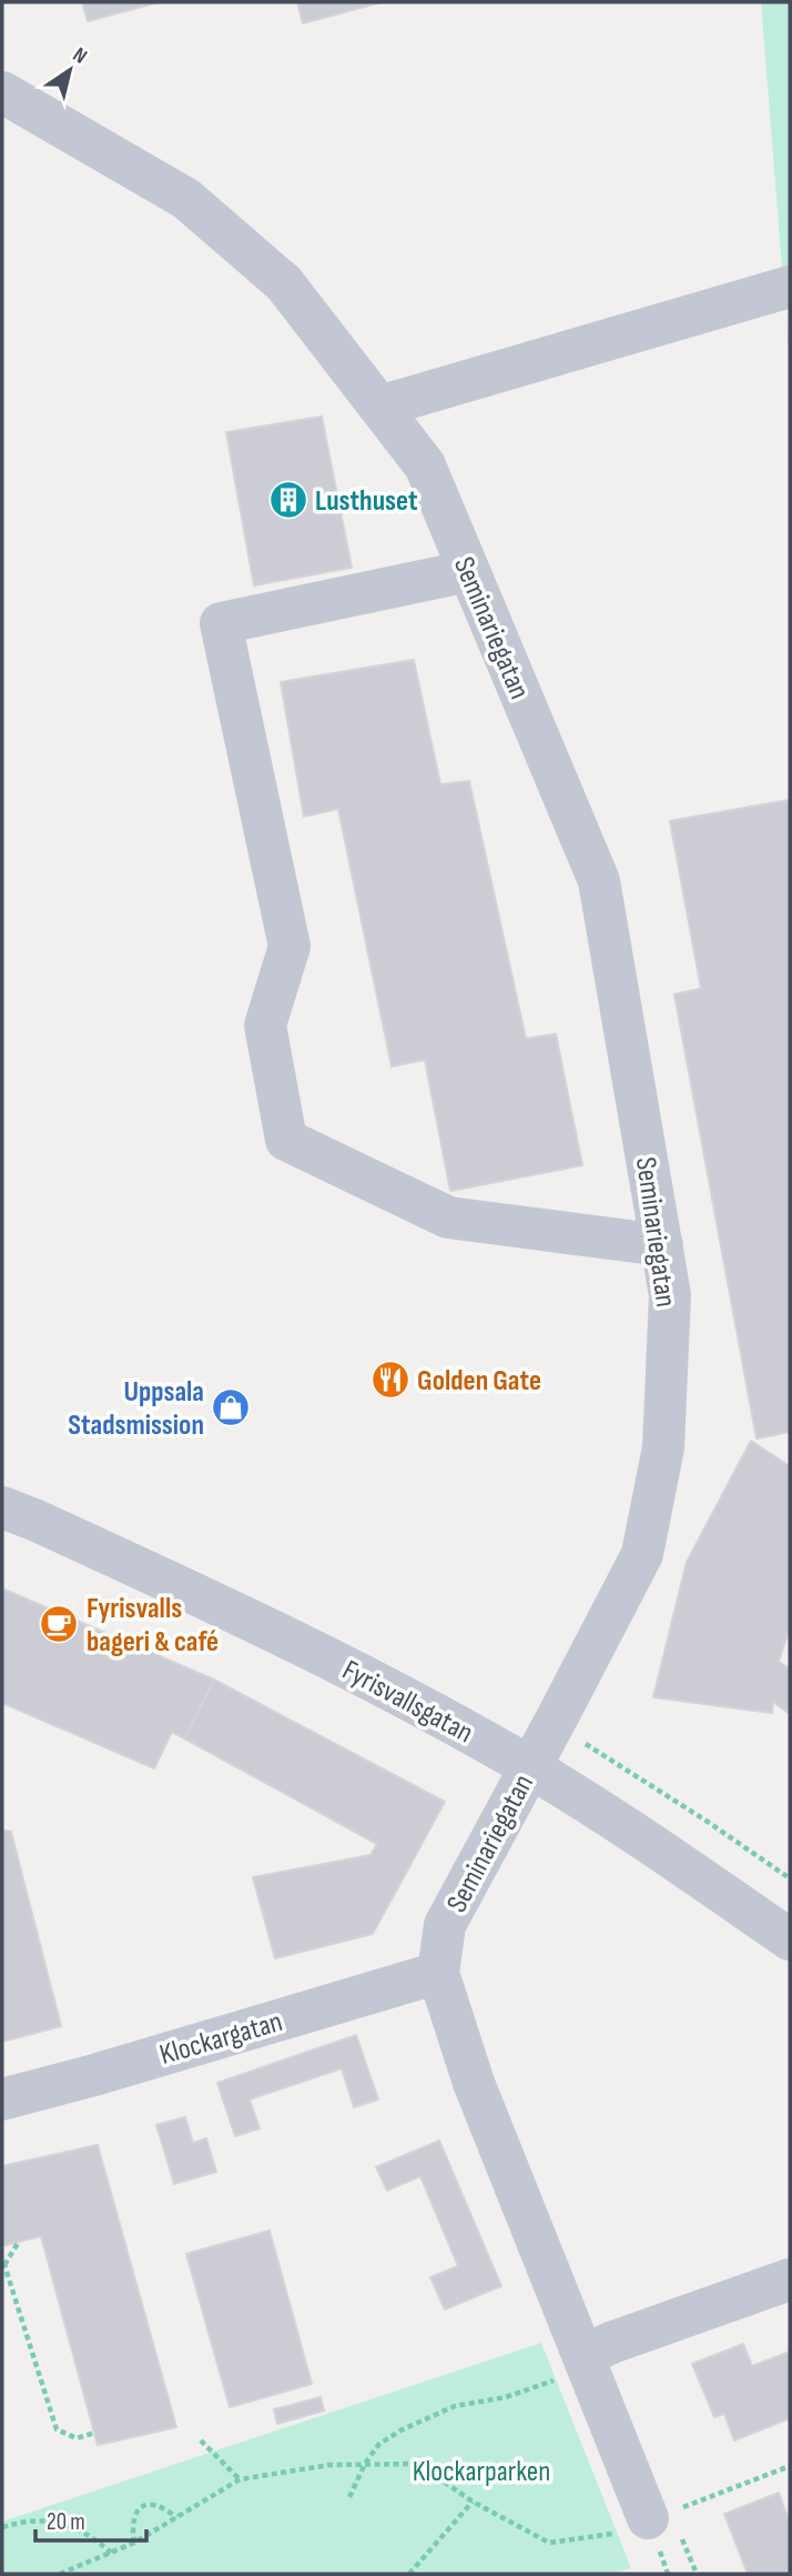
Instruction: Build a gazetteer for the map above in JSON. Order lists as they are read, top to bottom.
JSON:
{
  "streets": {
    "street": ["Seminariegatan", "Fyrisvallsgatan", "Klockargatan"]
  },
  "crossings": [
    ["Seminariegatan", "Fyrisvallsgatan"],
    ["Seminariegatan", "Klockargatan"]
  ],
  "parks": ["Klockarparken"],
  "places": {
    "building": ["Lusthuset"],
    "restaurant": ["Golden Gate"],
    "shop": ["Uppsala Stadsmission"],
    "cafe": ["Fyrisvalls bageri & café"]
  },
  "scale_bar": "20 m",
  "north": "top right"
}
